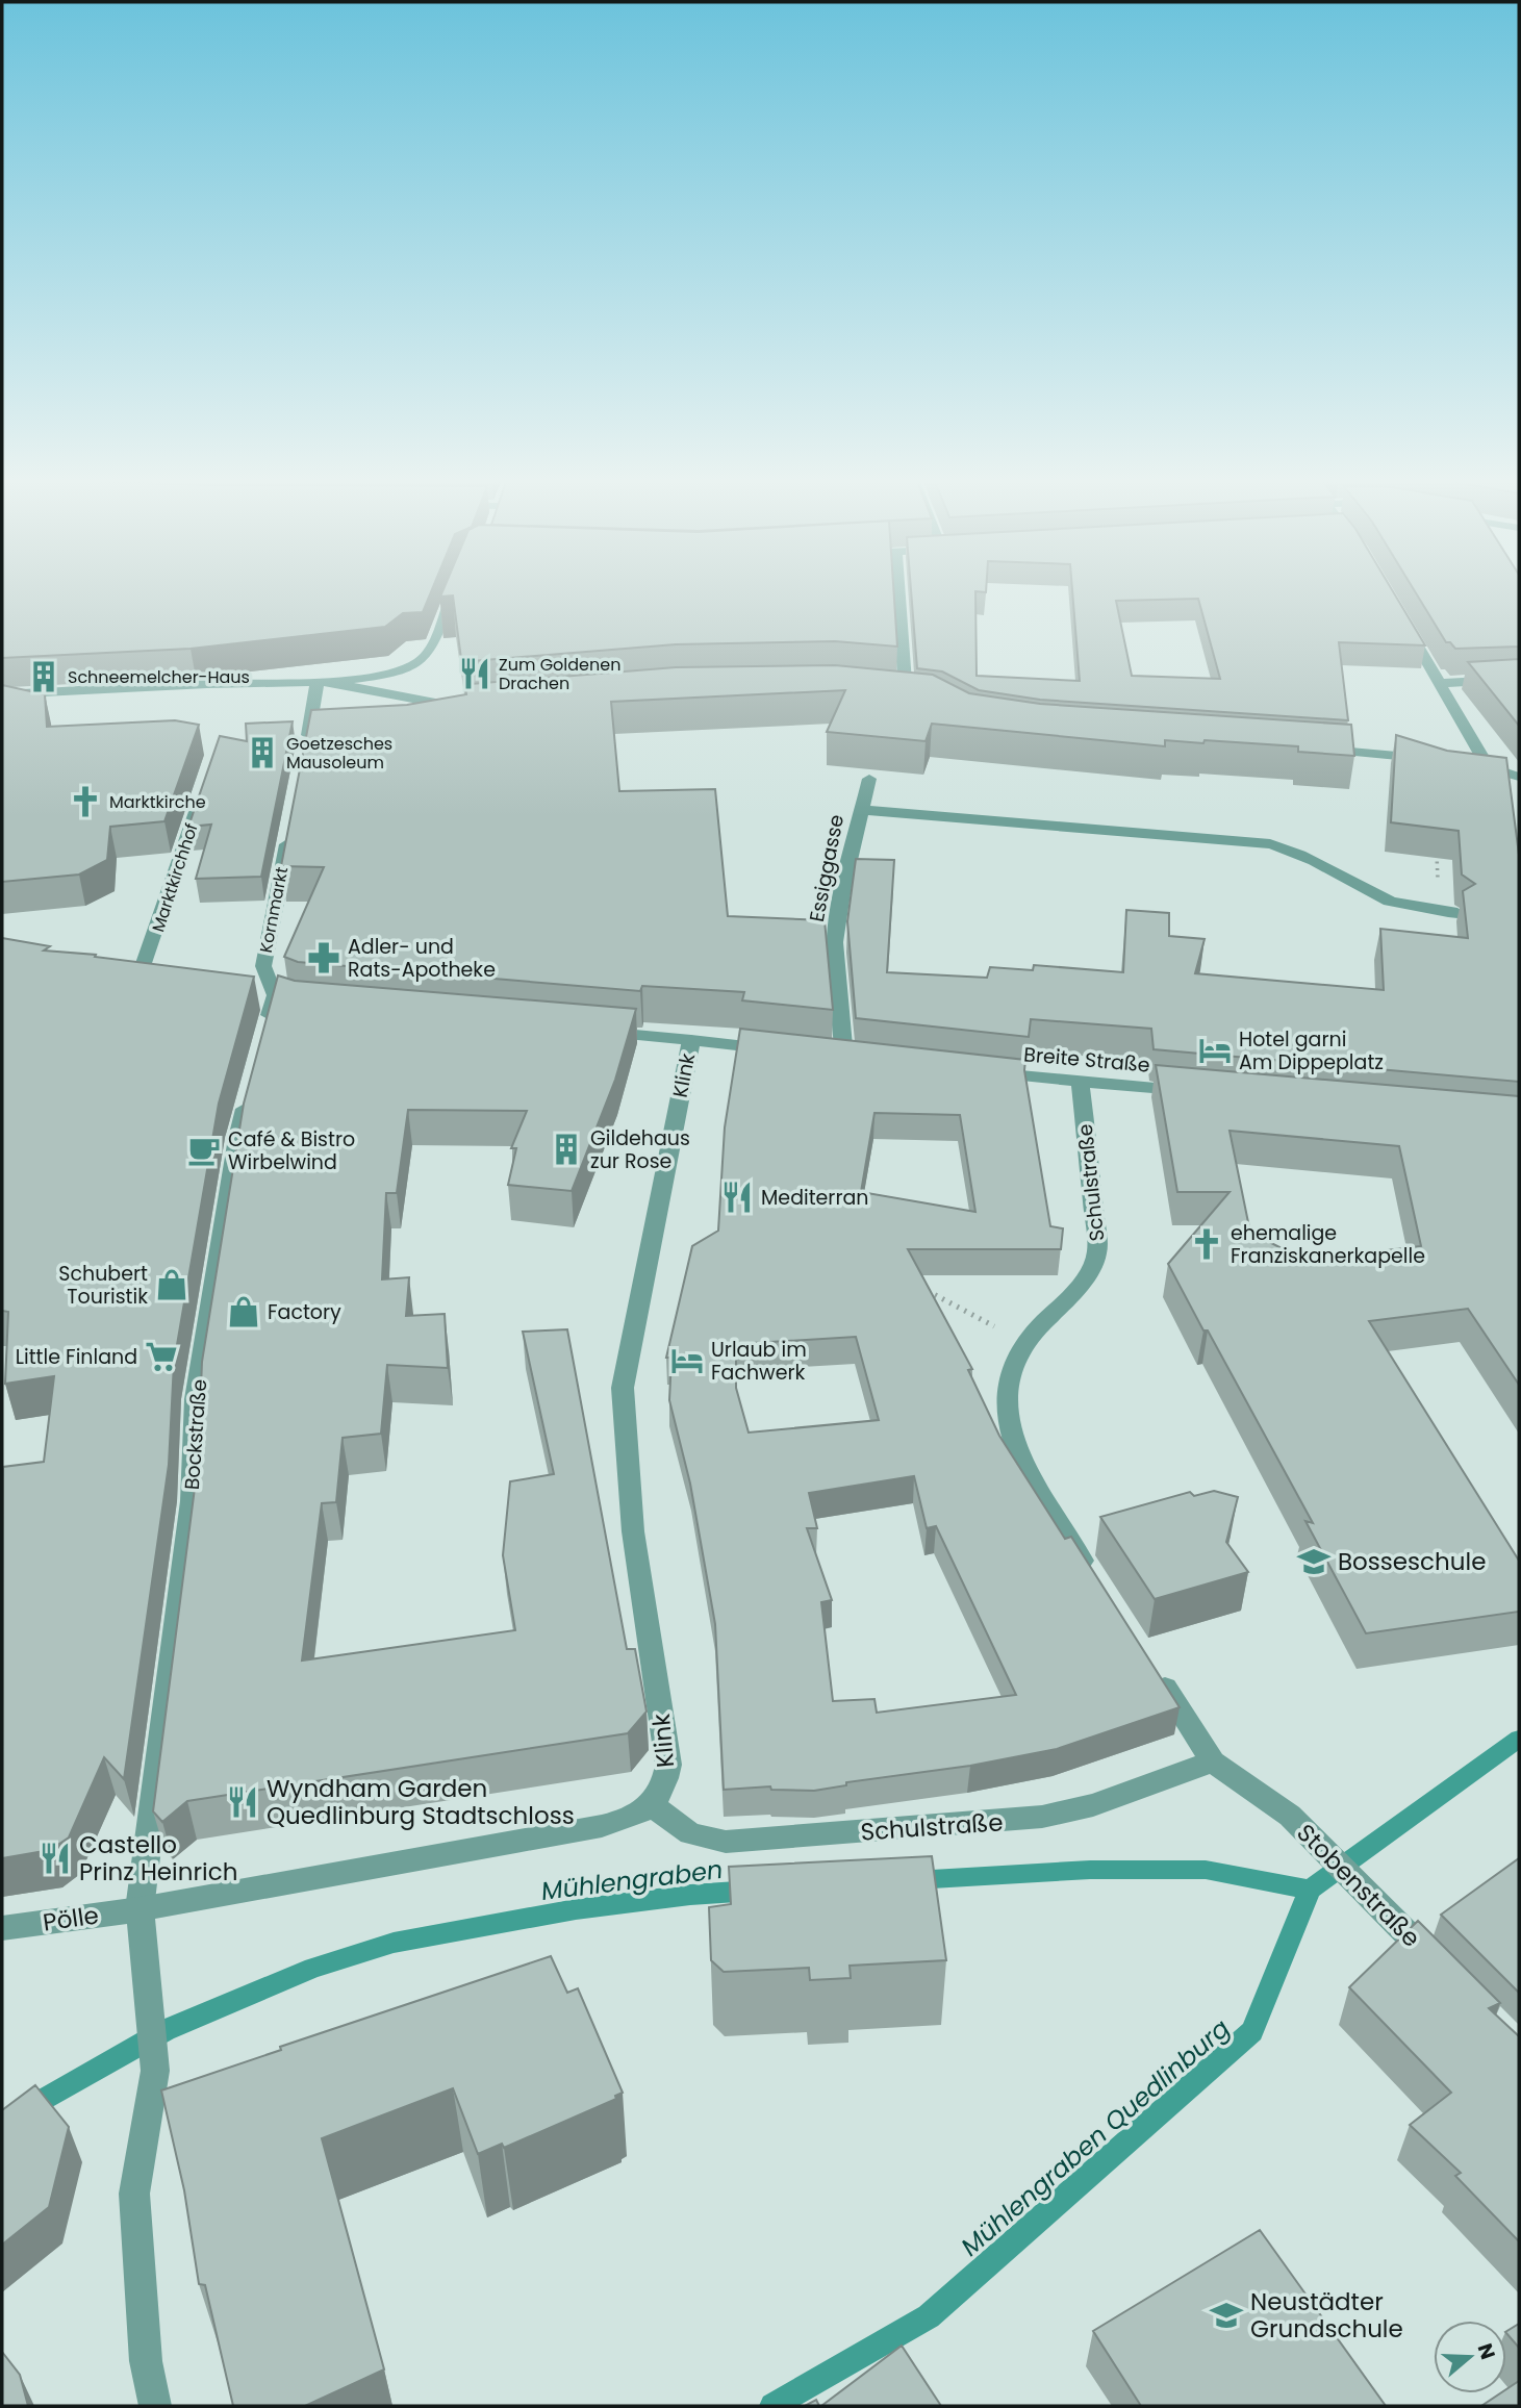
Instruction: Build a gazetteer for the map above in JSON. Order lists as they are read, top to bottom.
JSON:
{
  "streets": {
    "street": [
      "Essiggasse",
      "Marktkirchhof",
      "Kornmarkt",
      "Breite Straße",
      "Klink",
      "Schulstraße",
      "Bockstraße",
      "Stobenstraße",
      "Pölle"
    ]
  },
  "crossings": [
    ["Breite Straße", "Schulstraße"],
    ["Klink", "Schulstraße"],
    ["Schulstraße", "Stobenstraße"],
    ["Bockstraße", "Pölle"]
  ],
  "water": ["Mühlengraben", "Mühlengraben Quedlinburg"],
  "places": {
    "restaurant": [
      "Zum Goldenen Drachen",
      "Mediterran",
      "Wyndham Garden Quedlinburg Stadtschloss",
      "Castello Prinz Heinrich"
    ],
    "building": ["Schneemelcher-Haus", "Goetzesches Mausoleum", "Gildehaus zur Rose"],
    "church": ["Marktkirche", "ehemalige Franziskanerkapelle"],
    "pharmacy": ["Adler- und Rats-Apotheke"],
    "hotel": ["Hotel garni Am Dippeplatz", "Urlaub im Fachwerk"],
    "cafe": ["Café & Bistro Wirbelwind"],
    "shop": ["Schubert Touristik", "Factory"],
    "supermarket": ["Little Finland"],
    "school or university": ["Bosseschule", "Neustädter Grundschule"]
  },
  "north": "right"
}
